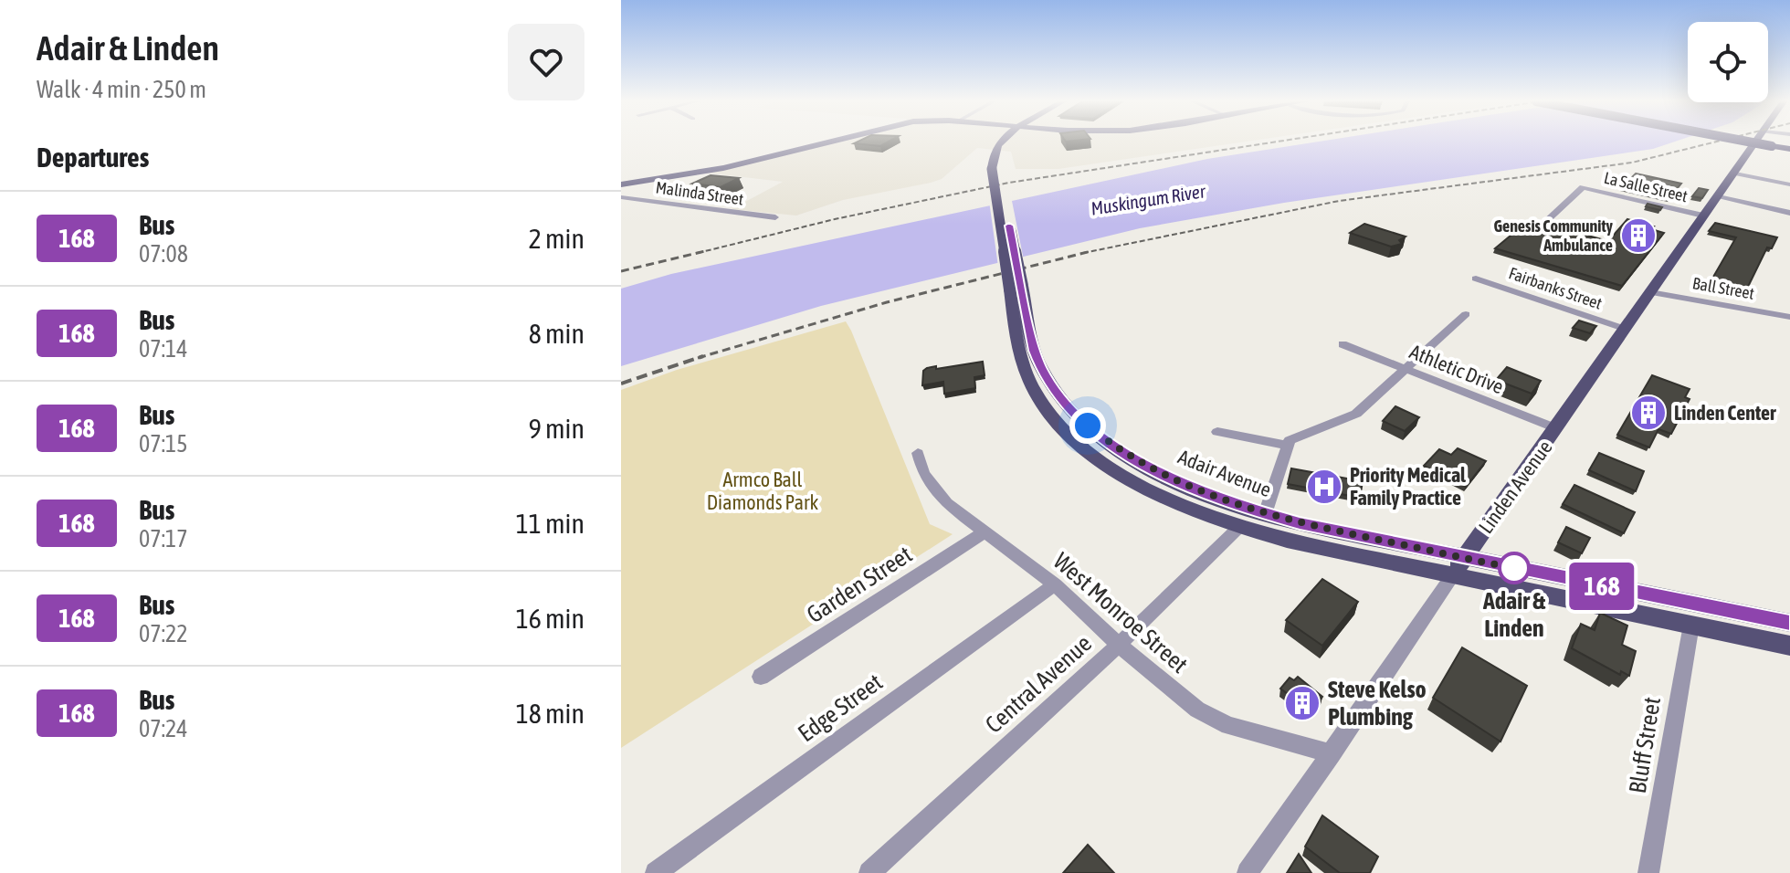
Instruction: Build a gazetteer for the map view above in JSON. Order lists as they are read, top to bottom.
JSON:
{
  "streets": {
    "main road": ["Adair Avenue", "Linden Avenue"],
    "street": [
      "La Salle Street",
      "Malinda Street",
      "Fairbanks Street",
      "Ball Street",
      "Athletic Drive",
      "Garden Street",
      "West Monroe Street",
      "Central Avenue",
      "Edge Street",
      "Bluff Street"
    ]
  },
  "crossings": [
    ["La Salle Street", "Linden Avenue"],
    ["Fairbanks Street", "Linden Avenue"],
    ["Ball Street", "Linden Avenue"],
    ["Athletic Drive", "Linden Avenue"],
    ["Adair Avenue", "Linden Avenue"],
    ["Adair Avenue", "Central Avenue"],
    ["Adair Avenue", "Bluff Street"],
    ["Linden Avenue", "West Monroe Street"],
    ["Garden Street", "West Monroe Street"],
    ["West Monroe Street", "Central Avenue"],
    ["West Monroe Street", "Edge Street"]
  ],
  "water": ["Muskingum River"],
  "parks": ["Armco Ball Diamonds Park"],
  "places": {
    "building": ["Genesis Community Ambulance", "Linden Center", "Steve Kelso Plumbing"],
    "hospital": ["Priority Medical Family Practice"],
    "other": ["Adair & Linden"]
  },
  "lines": ["bus line 168"],
  "page": {
    "heading": [
      ["Adair & Linden", "Walk · 4 min · 250 m"],
      "Departures"
    ],
    "on_map": "168",
    "list": [
      {
        "mark": "168",
        "name": "Bus",
        "note": "07:08",
        "value": "2 min"
      },
      {
        "mark": "168",
        "name": "Bus",
        "note": "07:14",
        "value": "8 min"
      },
      {
        "mark": "168",
        "name": "Bus",
        "note": "07:15",
        "value": "9 min"
      },
      {
        "mark": "168",
        "name": "Bus",
        "note": "07:17",
        "value": "11 min"
      },
      {
        "mark": "168",
        "name": "Bus",
        "note": "07:22",
        "value": "16 min"
      },
      {
        "mark": "168",
        "name": "Bus",
        "note": "07:24",
        "value": "18 min"
      }
    ]
  }
}
